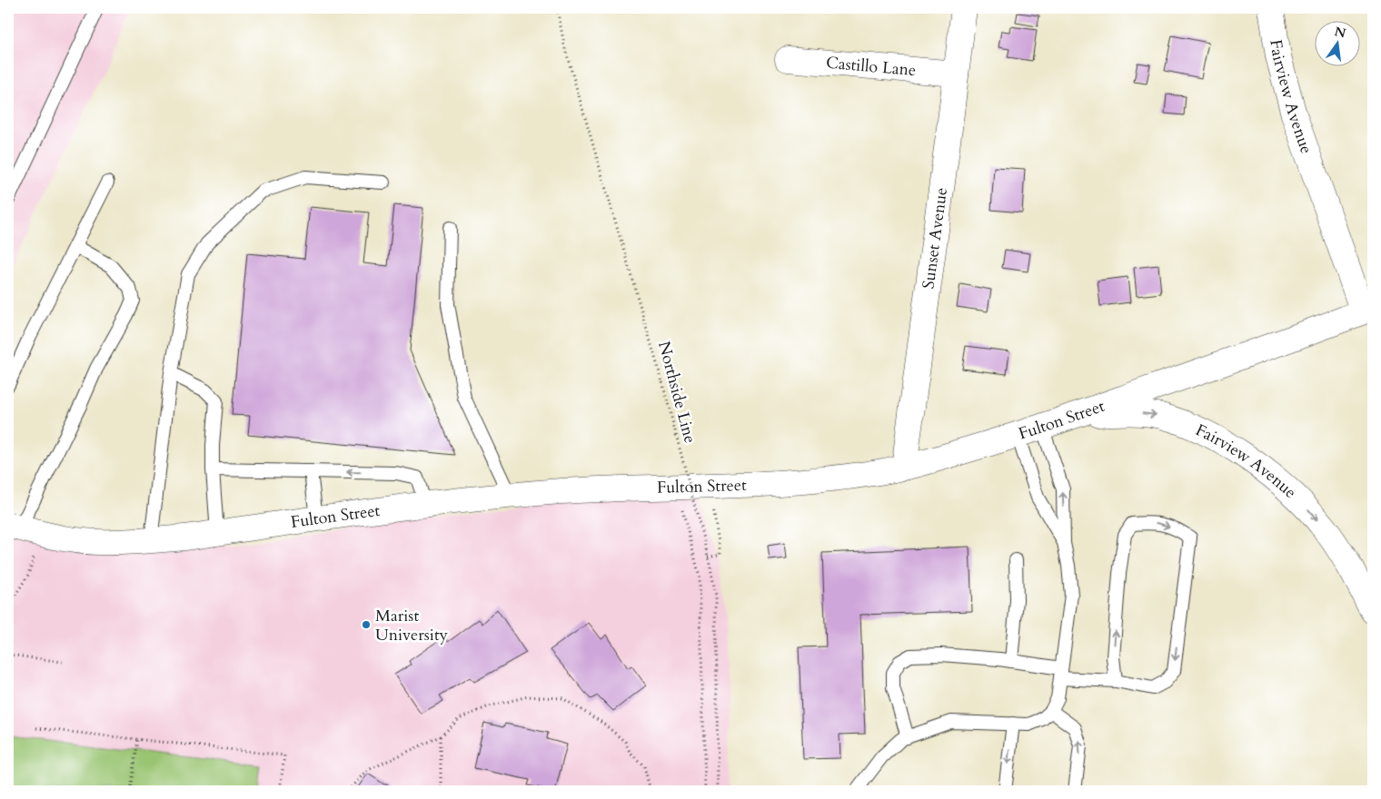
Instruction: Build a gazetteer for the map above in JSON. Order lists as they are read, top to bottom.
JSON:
{
  "streets": {
    "street": [
      "Castillo Lane",
      "Fairview Avenue",
      "Sunset Avenue",
      "Fulton Street"
    ],
    "path": ["Northside Line"]
  },
  "crossings": [
    ["Castillo Lane", "Sunset Avenue"],
    ["Fairview Avenue", "Fulton Street"],
    ["Sunset Avenue", "Fulton Street"]
  ],
  "one_way": ["Fairview Avenue"],
  "places": ["Marist University"],
  "north": "top"
}
